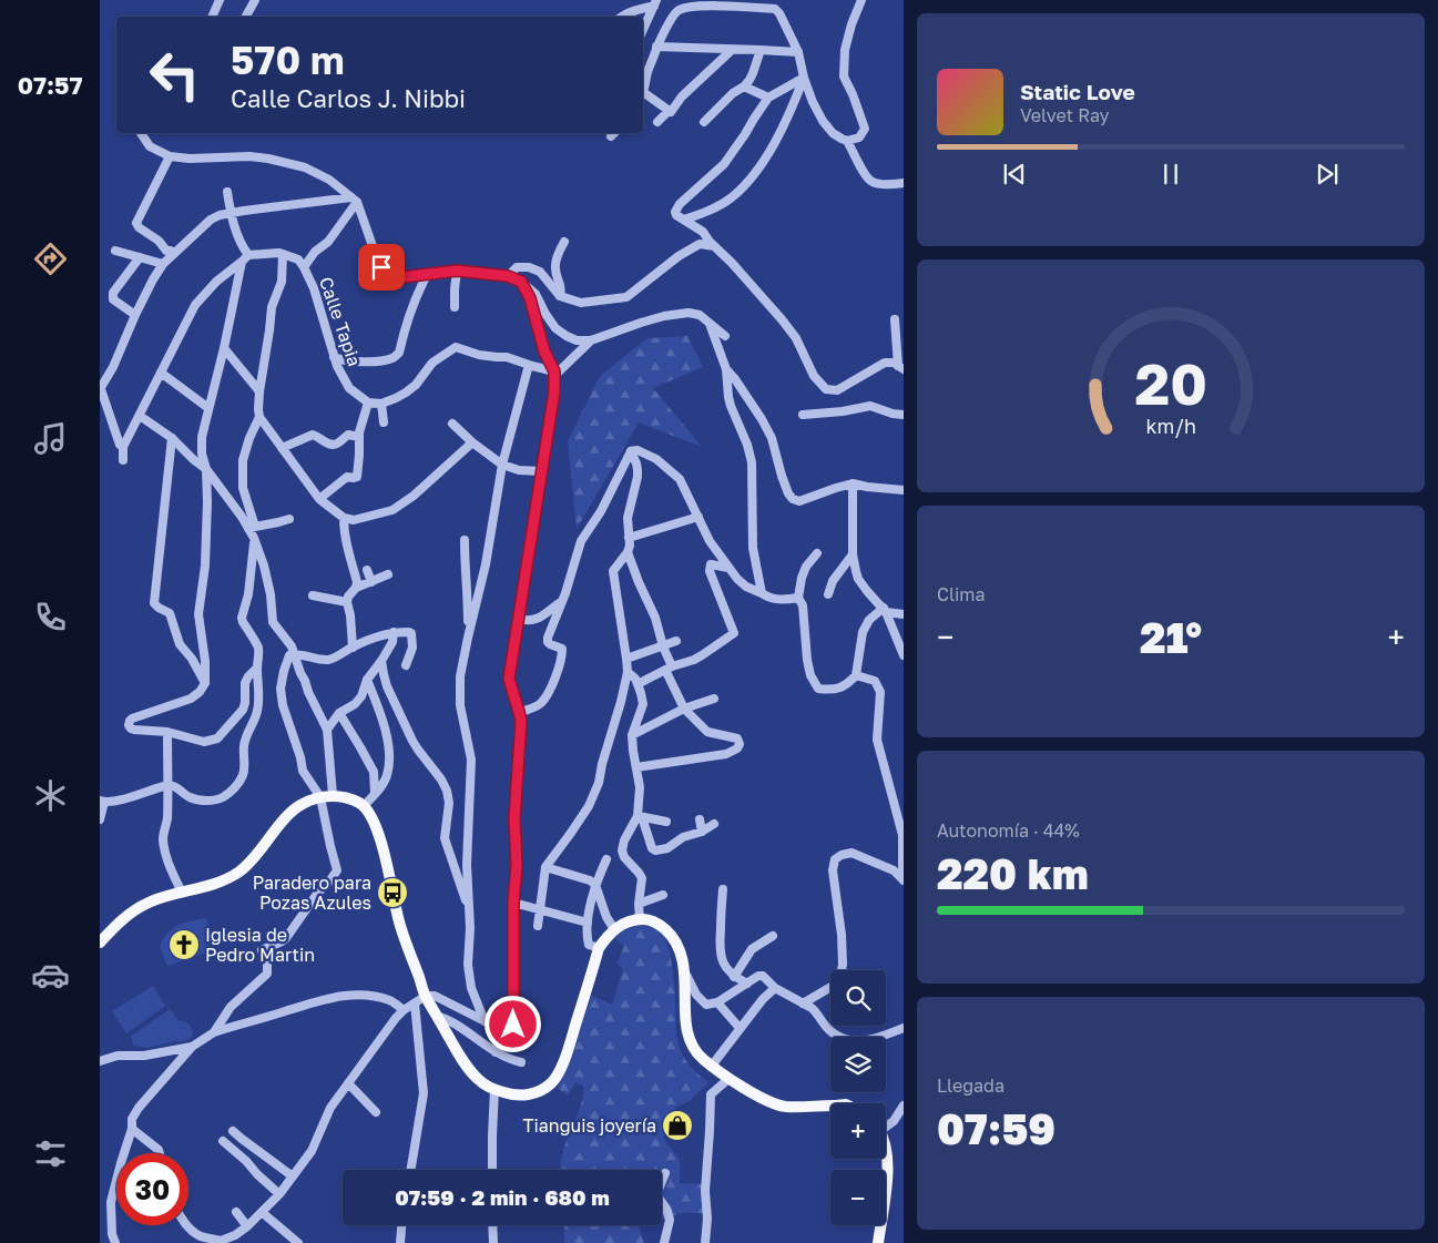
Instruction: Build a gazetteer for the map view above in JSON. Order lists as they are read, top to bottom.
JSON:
{
  "streets": {
    "street": ["Calle Tapia"]
  },
  "places": {
    "bus stop": ["Paradero para Pozas Azules"],
    "church": ["Iglesia de Pedro Martin"],
    "shop": ["Tianguis joyería"]
  },
  "page": {
    "tabs": "07:57",
    "turn": ["570 m", "Calle Carlos J. Nibbi"],
    "song": ["Static Love", "Velvet Ray"],
    "tile": [
      "Clima",
      ["Autonomía · 44%", "220 km"],
      ["Llegada", "07:59"]
    ],
    "heat": ["−", "21°", "+"],
    "map_buttons": ["+", "−"],
    "limit": "30",
    "trip": "07:59 · 2 min · 680 m",
    "gauge": ["20", "km/h"]
  }
}
